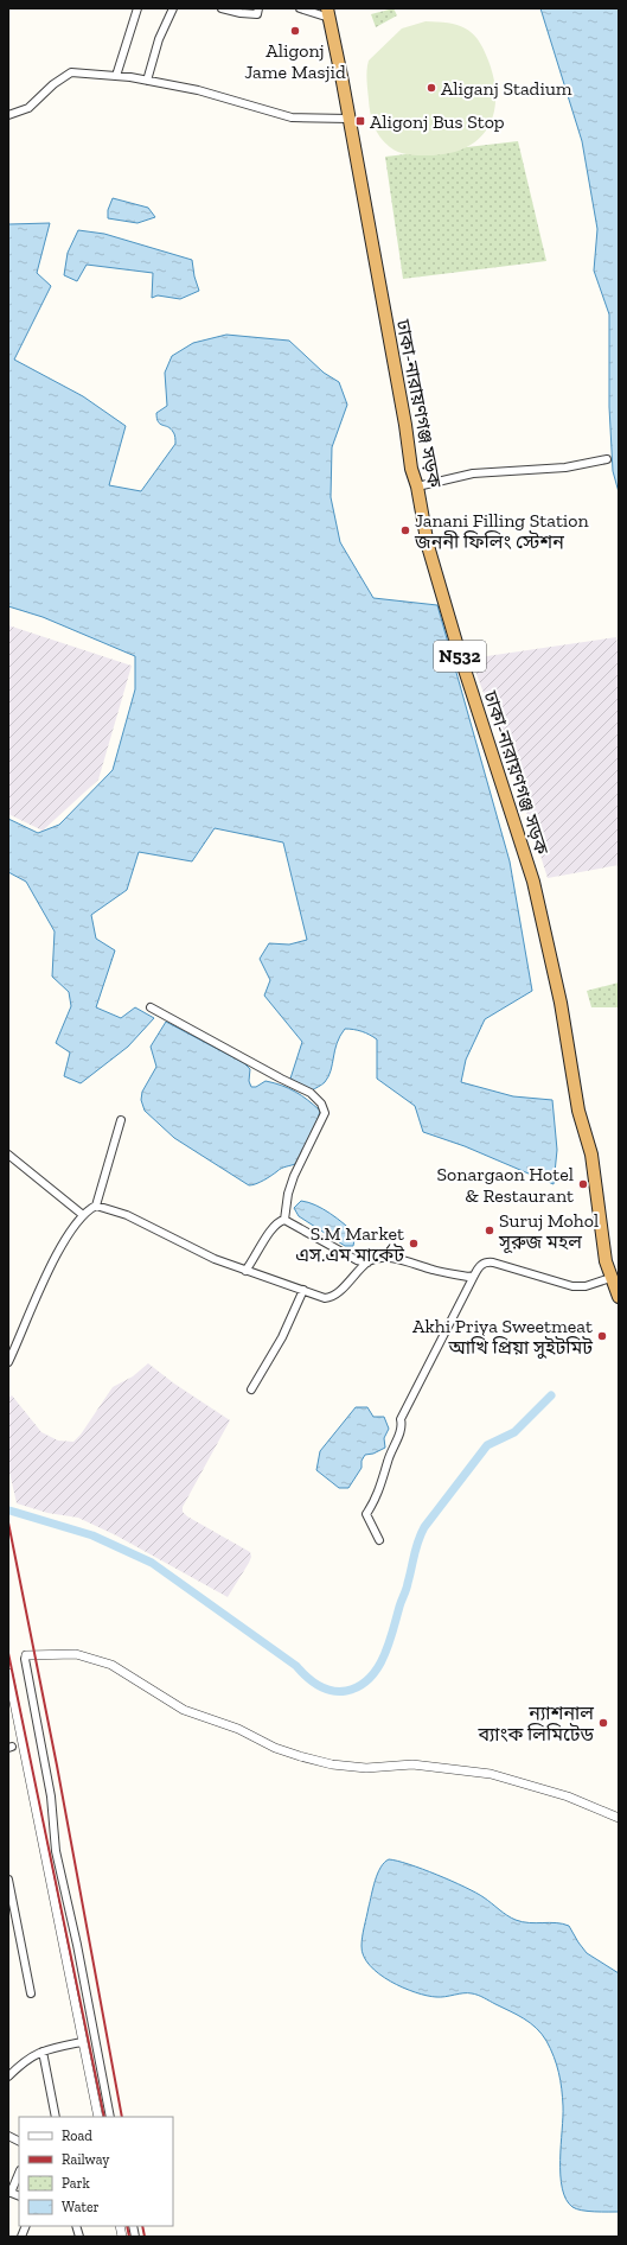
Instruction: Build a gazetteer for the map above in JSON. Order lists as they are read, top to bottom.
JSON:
{
  "streets": {
    "highway": ["ঢাকা-নারায়ণগঞ্জ সড়ক", "N532"]
  },
  "places": {
    "other": [
      "Aligonj Jame Masjid",
      "Aliganj Stadium",
      "Janani Filling Station জননী ফিলিং স্টেশন",
      "Sonargaon Hotel & Restaurant",
      "Suruj Mohol সূরুজ মহল",
      "S.M Market এস.এম মার্কেট",
      "Akhi Priya Sweetmeat আখি প্রিয়া সুইটমিট",
      "ন্যাশনাল ব্যাংক লিমিটেড"
    ],
    "transit": ["Aligonj Bus Stop"]
  },
  "legend": [
    "Road",
    "Railway",
    "Park",
    "Water"
  ]
}
